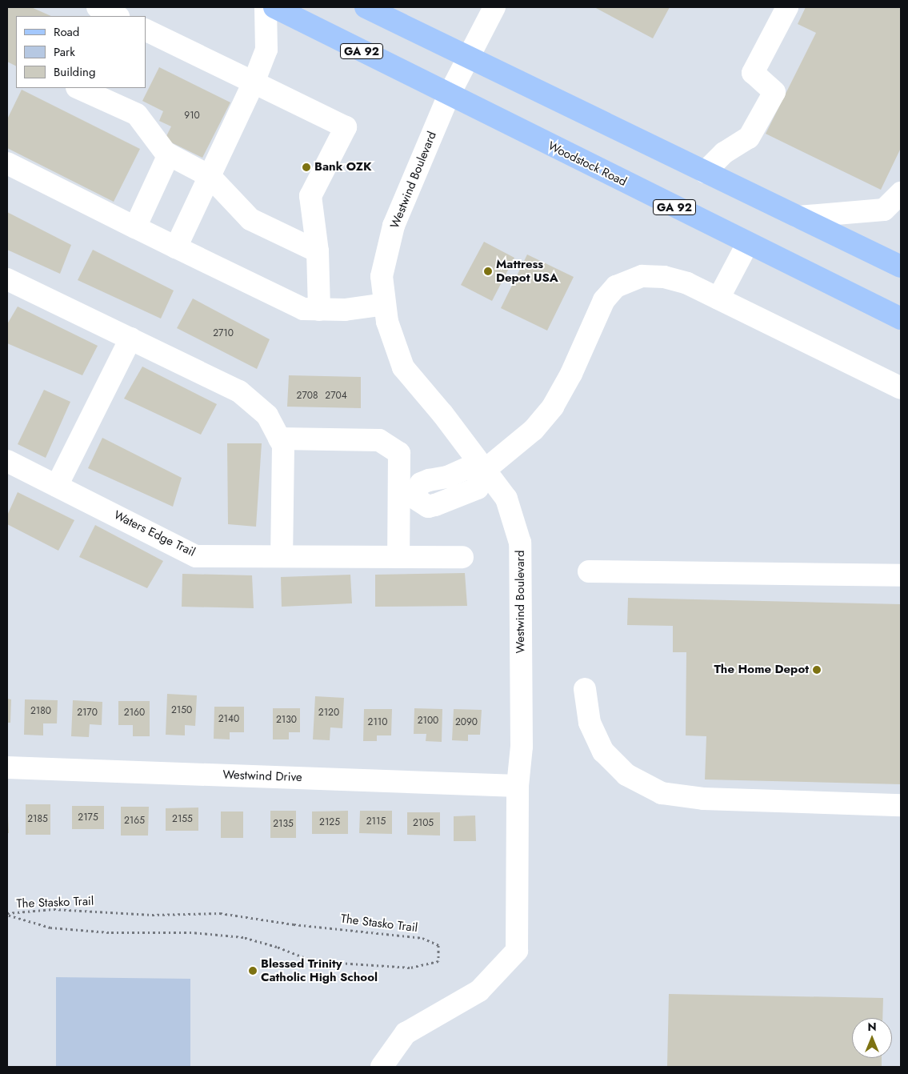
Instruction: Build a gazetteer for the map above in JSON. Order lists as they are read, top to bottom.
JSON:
{
  "streets": {
    "main road": ["GA 92", "Woodstock Road"],
    "street": ["Westwind Boulevard", "Waters Edge Trail", "Westwind Drive"],
    "path": ["The Stasko Trail"]
  },
  "crossings": [
    ["Woodstock Road", "Westwind Boulevard"],
    ["Westwind Boulevard", "Westwind Drive"]
  ],
  "places": [
    "Bank OZK",
    "Mattress Depot USA",
    "The Home Depot",
    "Blessed Trinity Catholic High School"
  ],
  "house_numbers": [
    "910",
    "2710",
    "2708",
    "2704",
    "2150",
    "2180",
    "2170",
    "2160",
    "2120",
    "2140",
    "2130",
    "2100",
    "2110",
    "2090",
    "2175",
    "2185",
    "2155",
    "2165",
    "2115",
    "2125",
    "2105",
    "2135"
  ],
  "legend": ["Road", "Park", "Building"],
  "north": "top"
}
